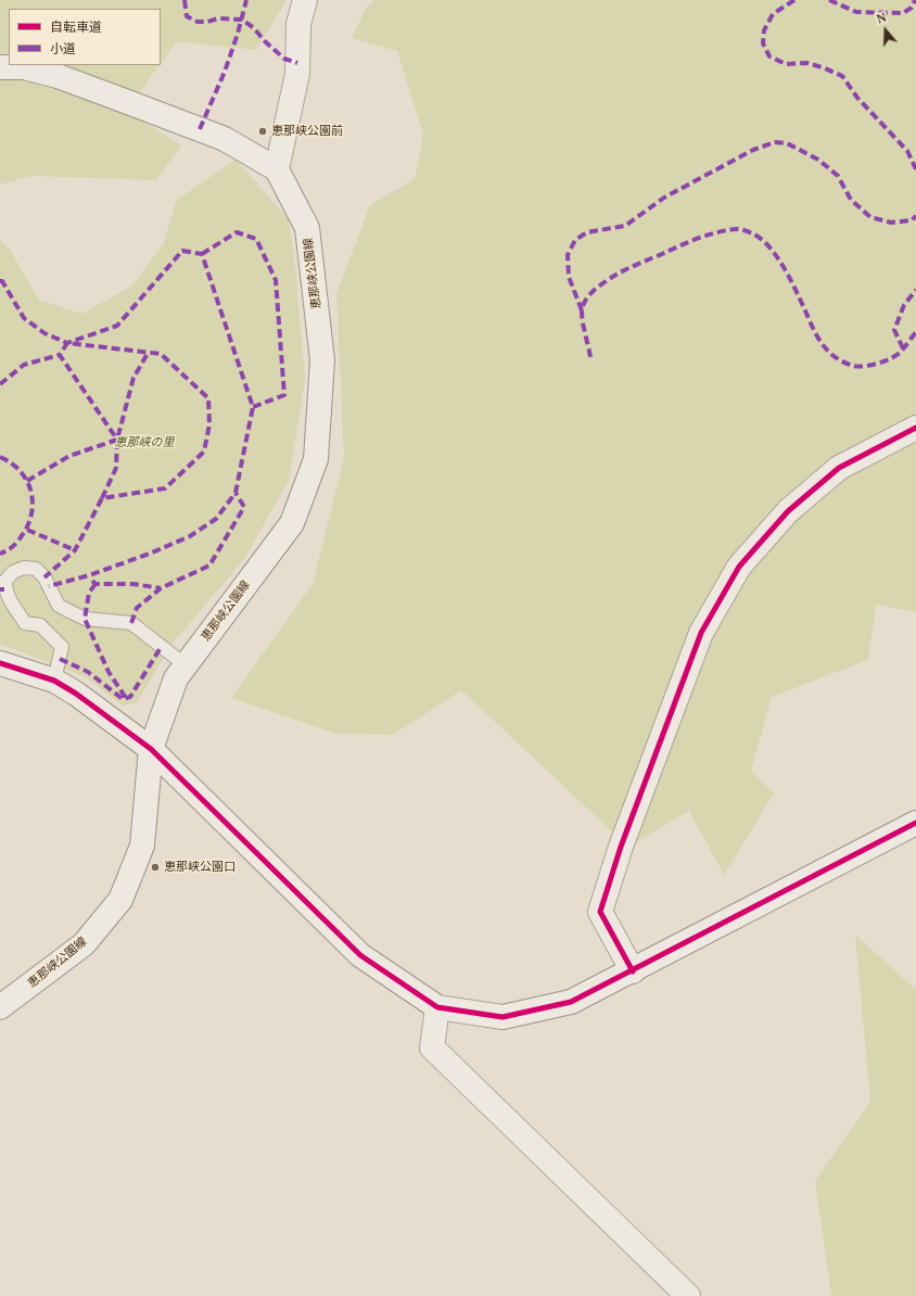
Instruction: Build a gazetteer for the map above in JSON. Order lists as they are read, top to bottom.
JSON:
{
  "streets": {
    "street": ["恵那峡公園線"]
  },
  "parks": ["恵那峡の里"],
  "places": ["恵那峡公園前", "恵那峡公園口"],
  "legend": ["自転車道", "小道"],
  "north": "top"
}
